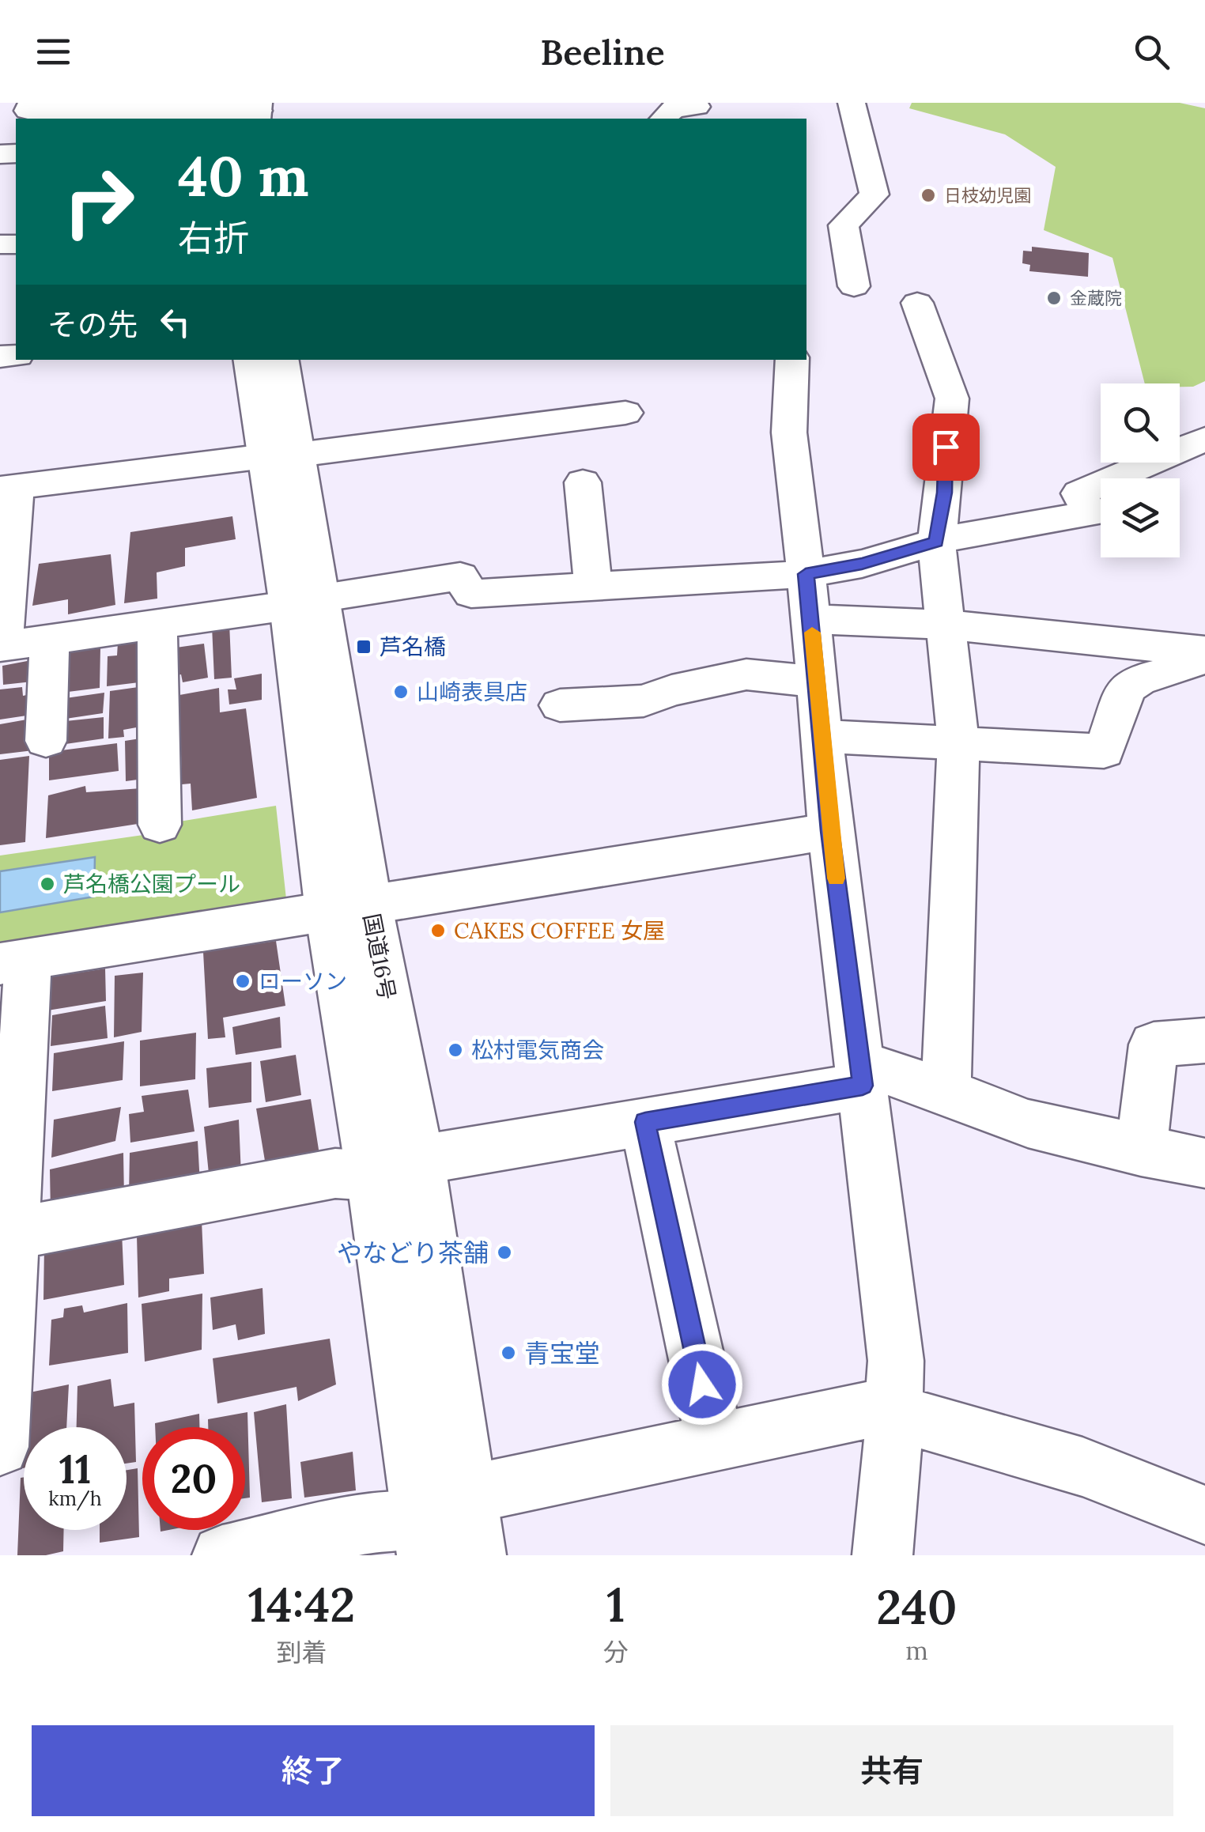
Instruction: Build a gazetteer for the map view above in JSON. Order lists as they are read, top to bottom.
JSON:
{
  "streets": {
    "main road": ["国道16号"]
  },
  "places": {
    "other": [
      "日枝幼児園",
      "金蔵院",
      "山崎表具店",
      "芦名橋公園プール",
      "CAKES COFFEE 女屋",
      "ローソン",
      "松村電気商会",
      "やなどり茶舗",
      "青宝堂"
    ],
    "transit": ["芦名橋"]
  },
  "page": {
    "header": "Beeline",
    "turn": ["40 m", "右折"],
    "then": "その先",
    "speed": "11 km/h",
    "limit": "20",
    "eta": [
      "14:42",
      "到着",
      "1",
      "分",
      "240",
      "m"
    ],
    "buttons": ["終了", "共有"]
  }
}
